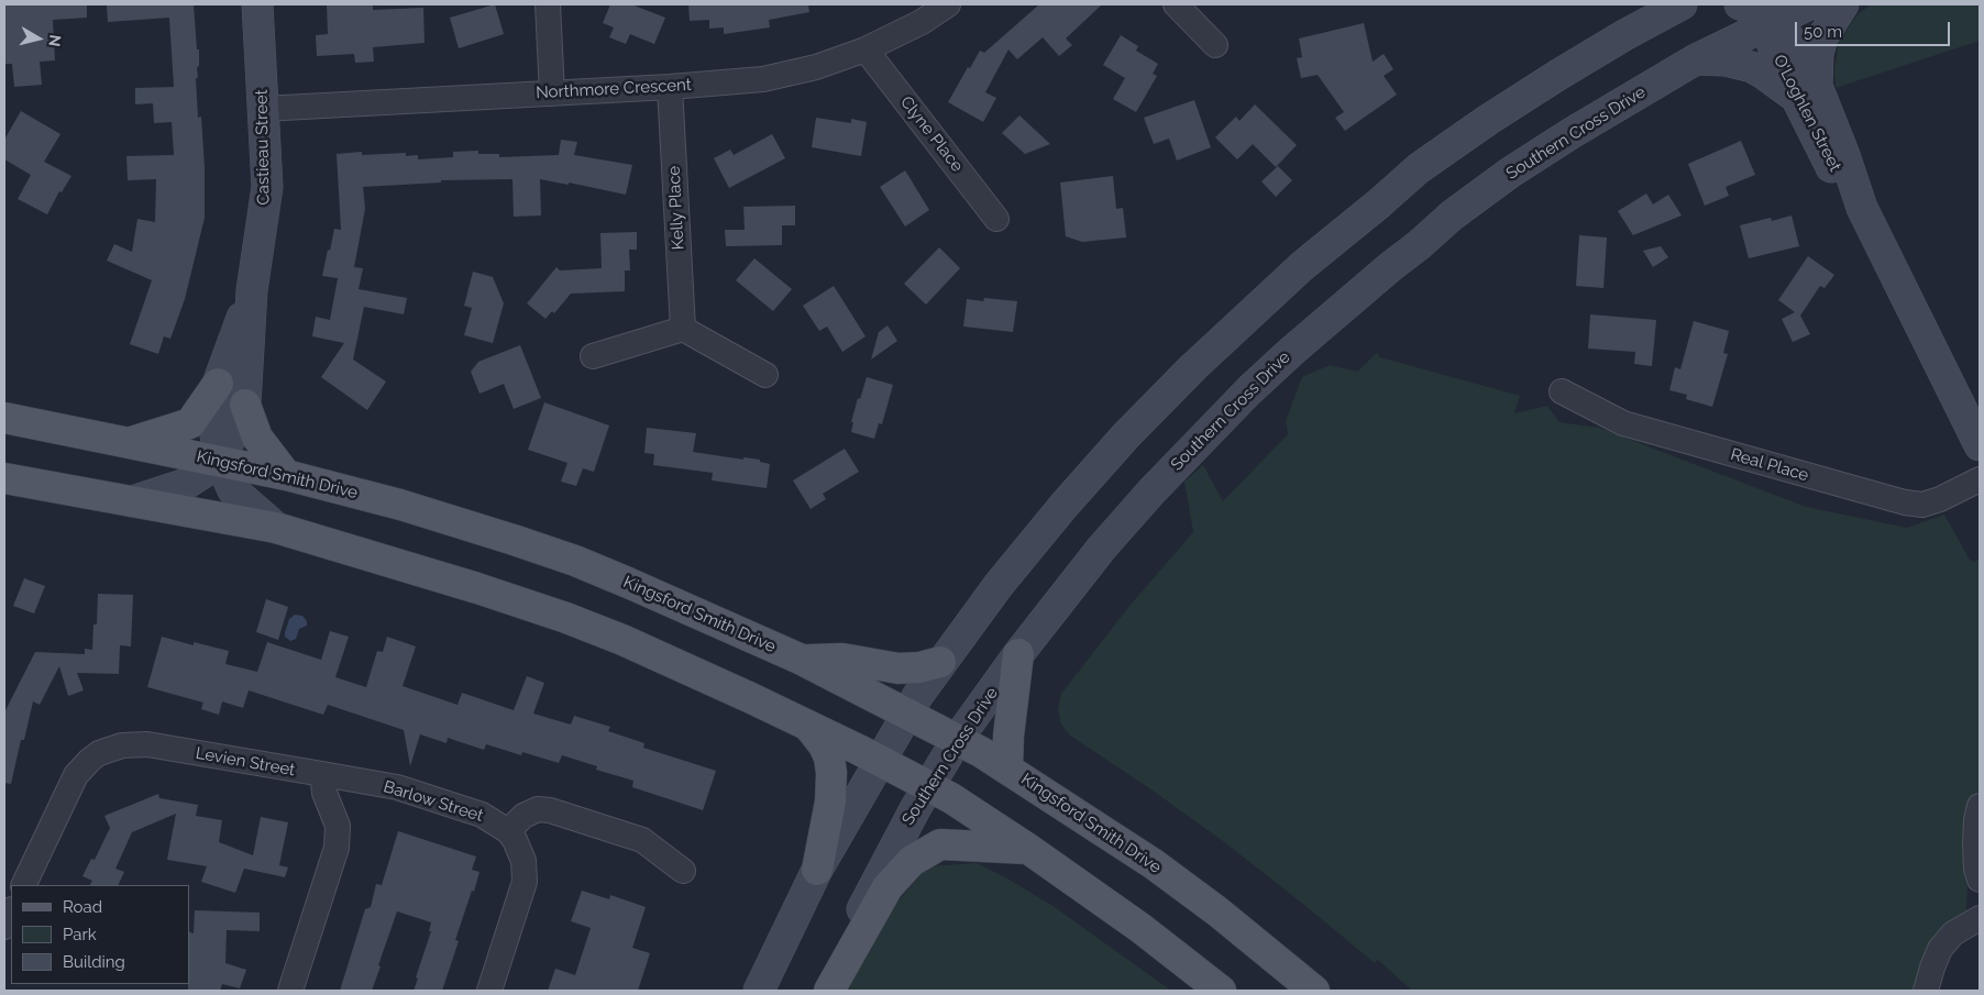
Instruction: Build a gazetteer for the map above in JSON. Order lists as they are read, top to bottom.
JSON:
{
  "streets": {
    "main road": [
      "O'Loghlen Street",
      "Southern Cross Drive",
      "Castieau Street",
      "Kingsford Smith Drive"
    ],
    "street": [
      "Northmore Crescent",
      "Clyne Place",
      "Kelly Place",
      "Real Place",
      "Levien Street",
      "Barlow Street"
    ]
  },
  "crossings": [
    ["Northmore Crescent", "Clyne Place"],
    ["Northmore Crescent", "Castieau Street"],
    ["Northmore Crescent", "Kelly Place"],
    ["O'Loghlen Street", "Southern Cross Drive"],
    ["Southern Cross Drive", "Kingsford Smith Drive"],
    ["Castieau Street", "Kingsford Smith Drive"],
    ["Levien Street", "Barlow Street"]
  ],
  "legend": ["Road", "Park", "Building"],
  "scale_bar": "50 m",
  "north": "right"
}
